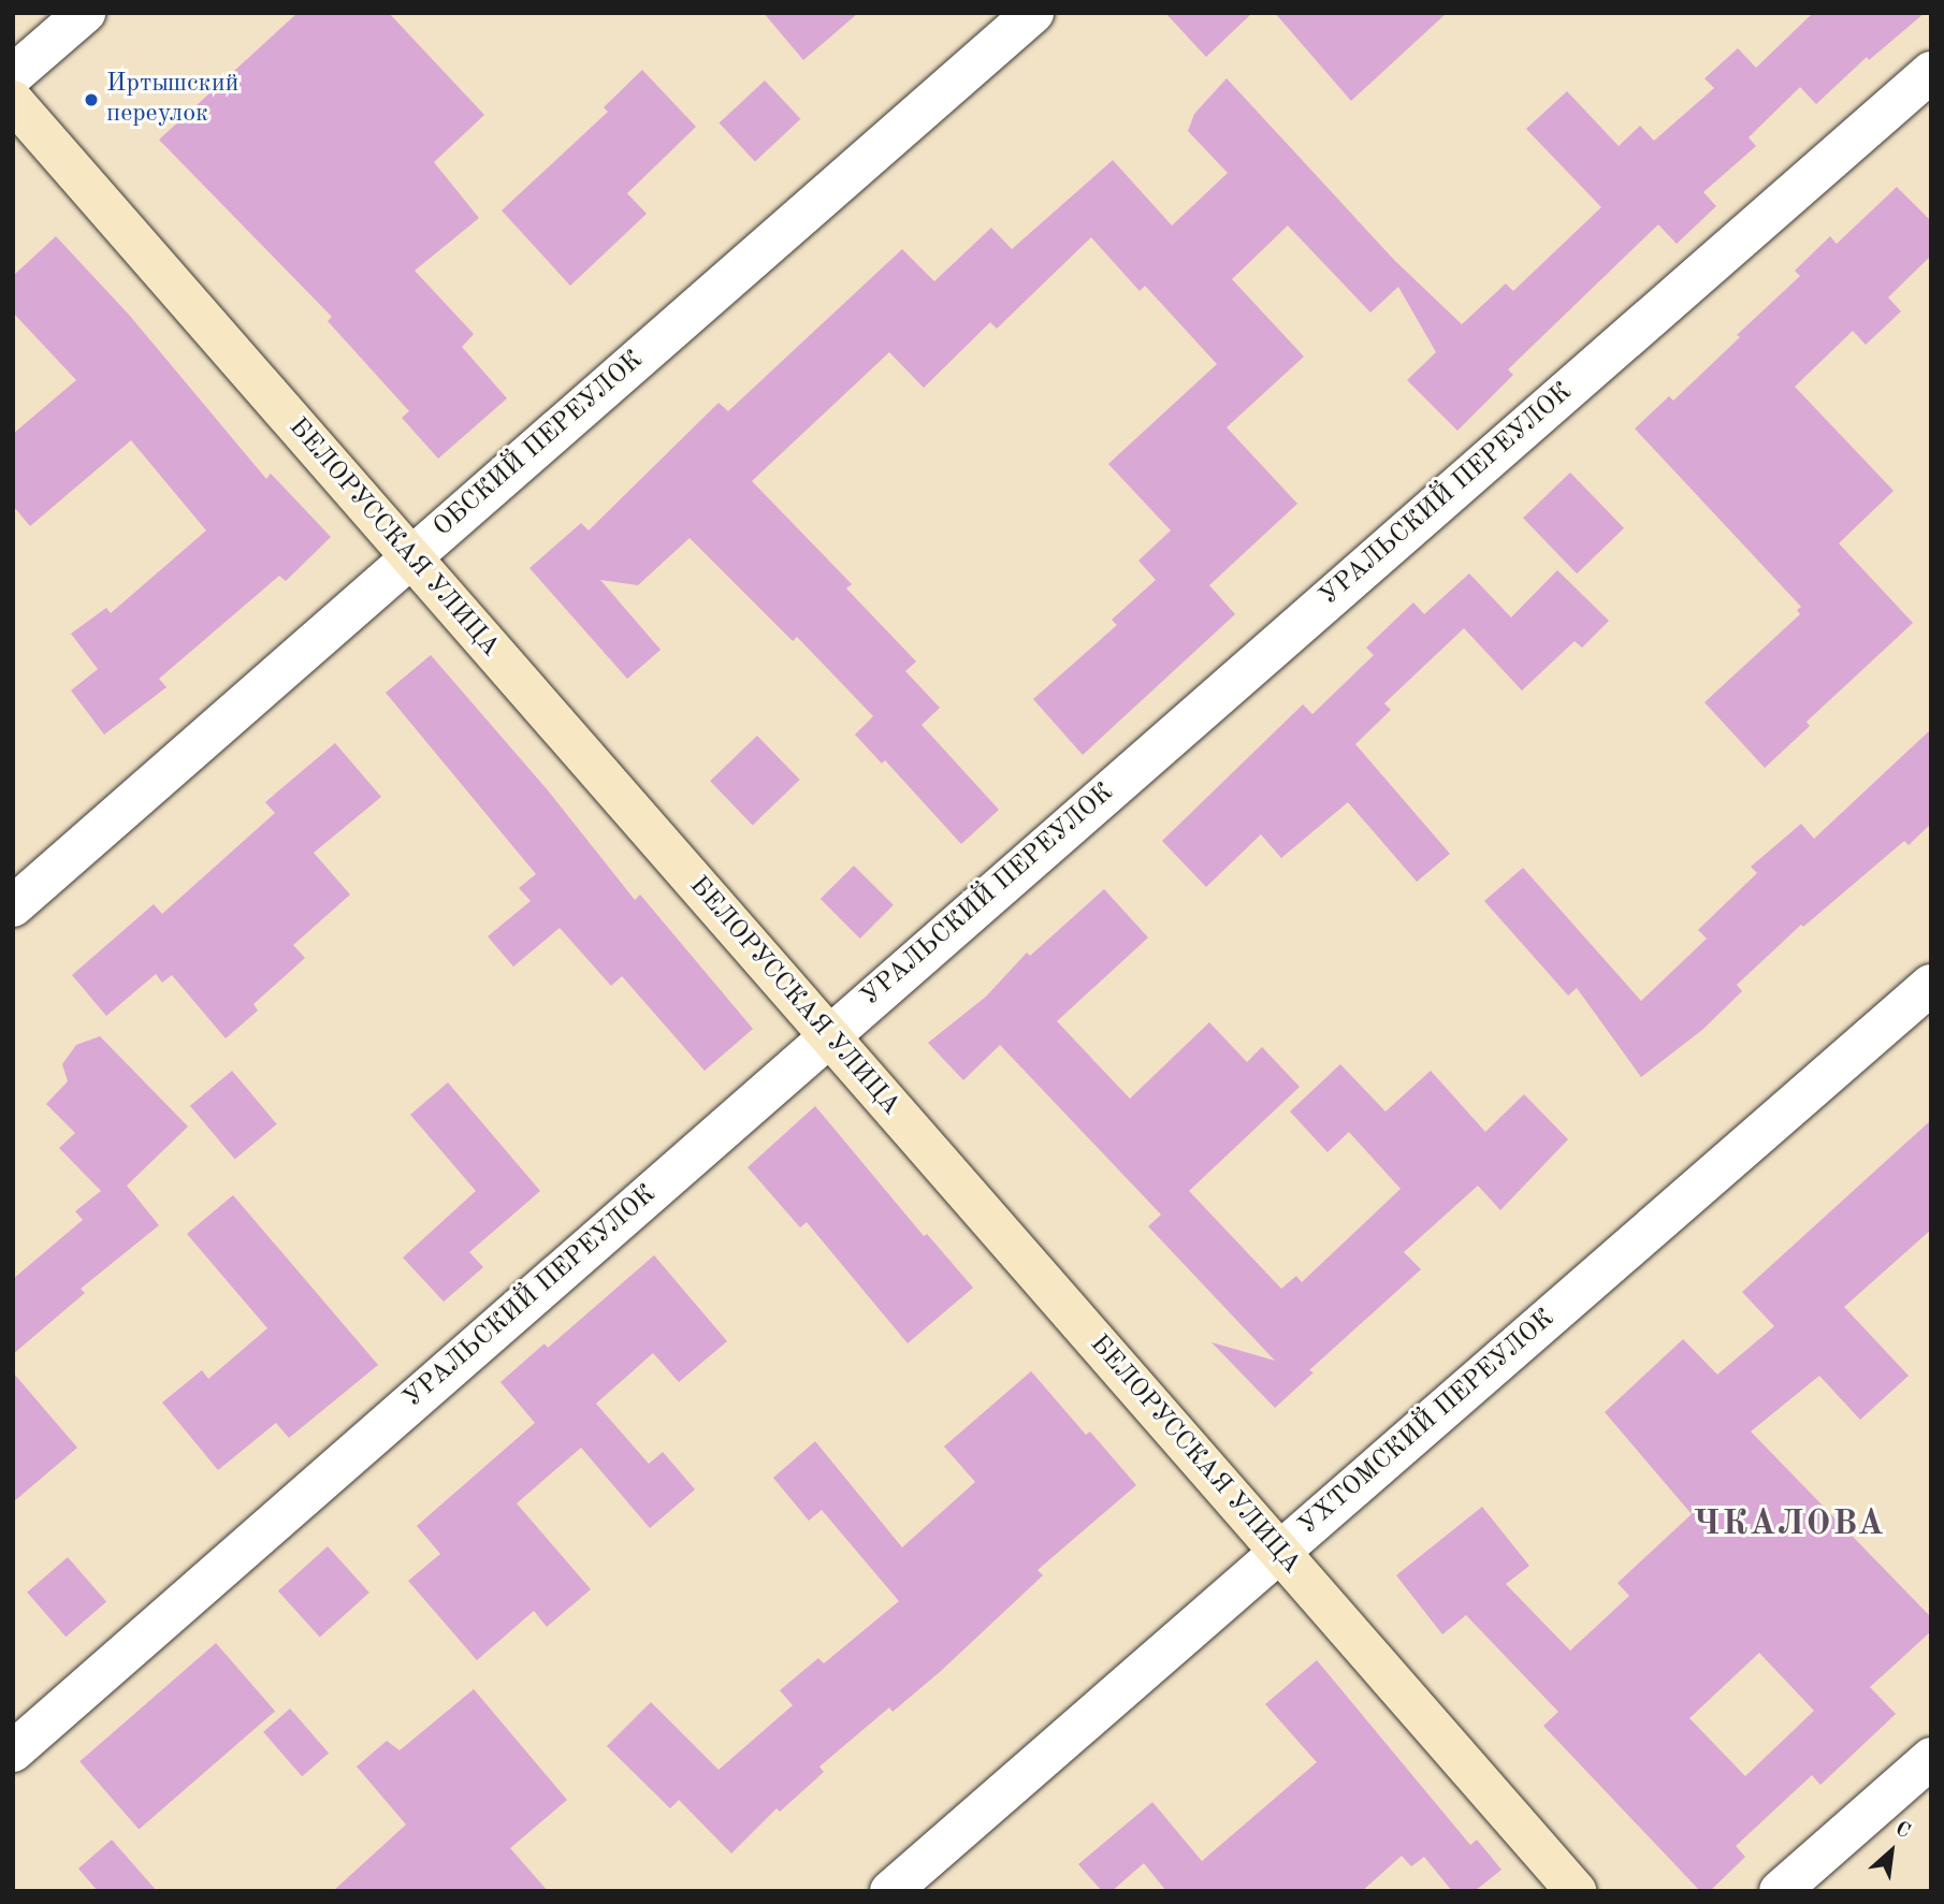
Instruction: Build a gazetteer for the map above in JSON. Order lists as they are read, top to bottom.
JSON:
{
  "streets": {
    "main road": ["БЕЛОРУССКАЯ УЛИЦА"],
    "street": ["ОБСКИЙ ПЕРЕУЛОК", "УРАЛЬСКИЙ ПЕРЕУЛОК", "УХТОМСКИЙ ПЕРЕУЛОК"]
  },
  "crossings": [
    ["ОБСКИЙ ПЕРЕУЛОК", "БЕЛОРУССКАЯ УЛИЦА"],
    ["УРАЛЬСКИЙ ПЕРЕУЛОК", "БЕЛОРУССКАЯ УЛИЦА"],
    ["БЕЛОРУССКАЯ УЛИЦА", "УХТОМСКИЙ ПЕРЕУЛОК"]
  ],
  "districts": ["ЧКАЛОВА"],
  "places": ["Иртышский переулок"],
  "north": "top right"
}
